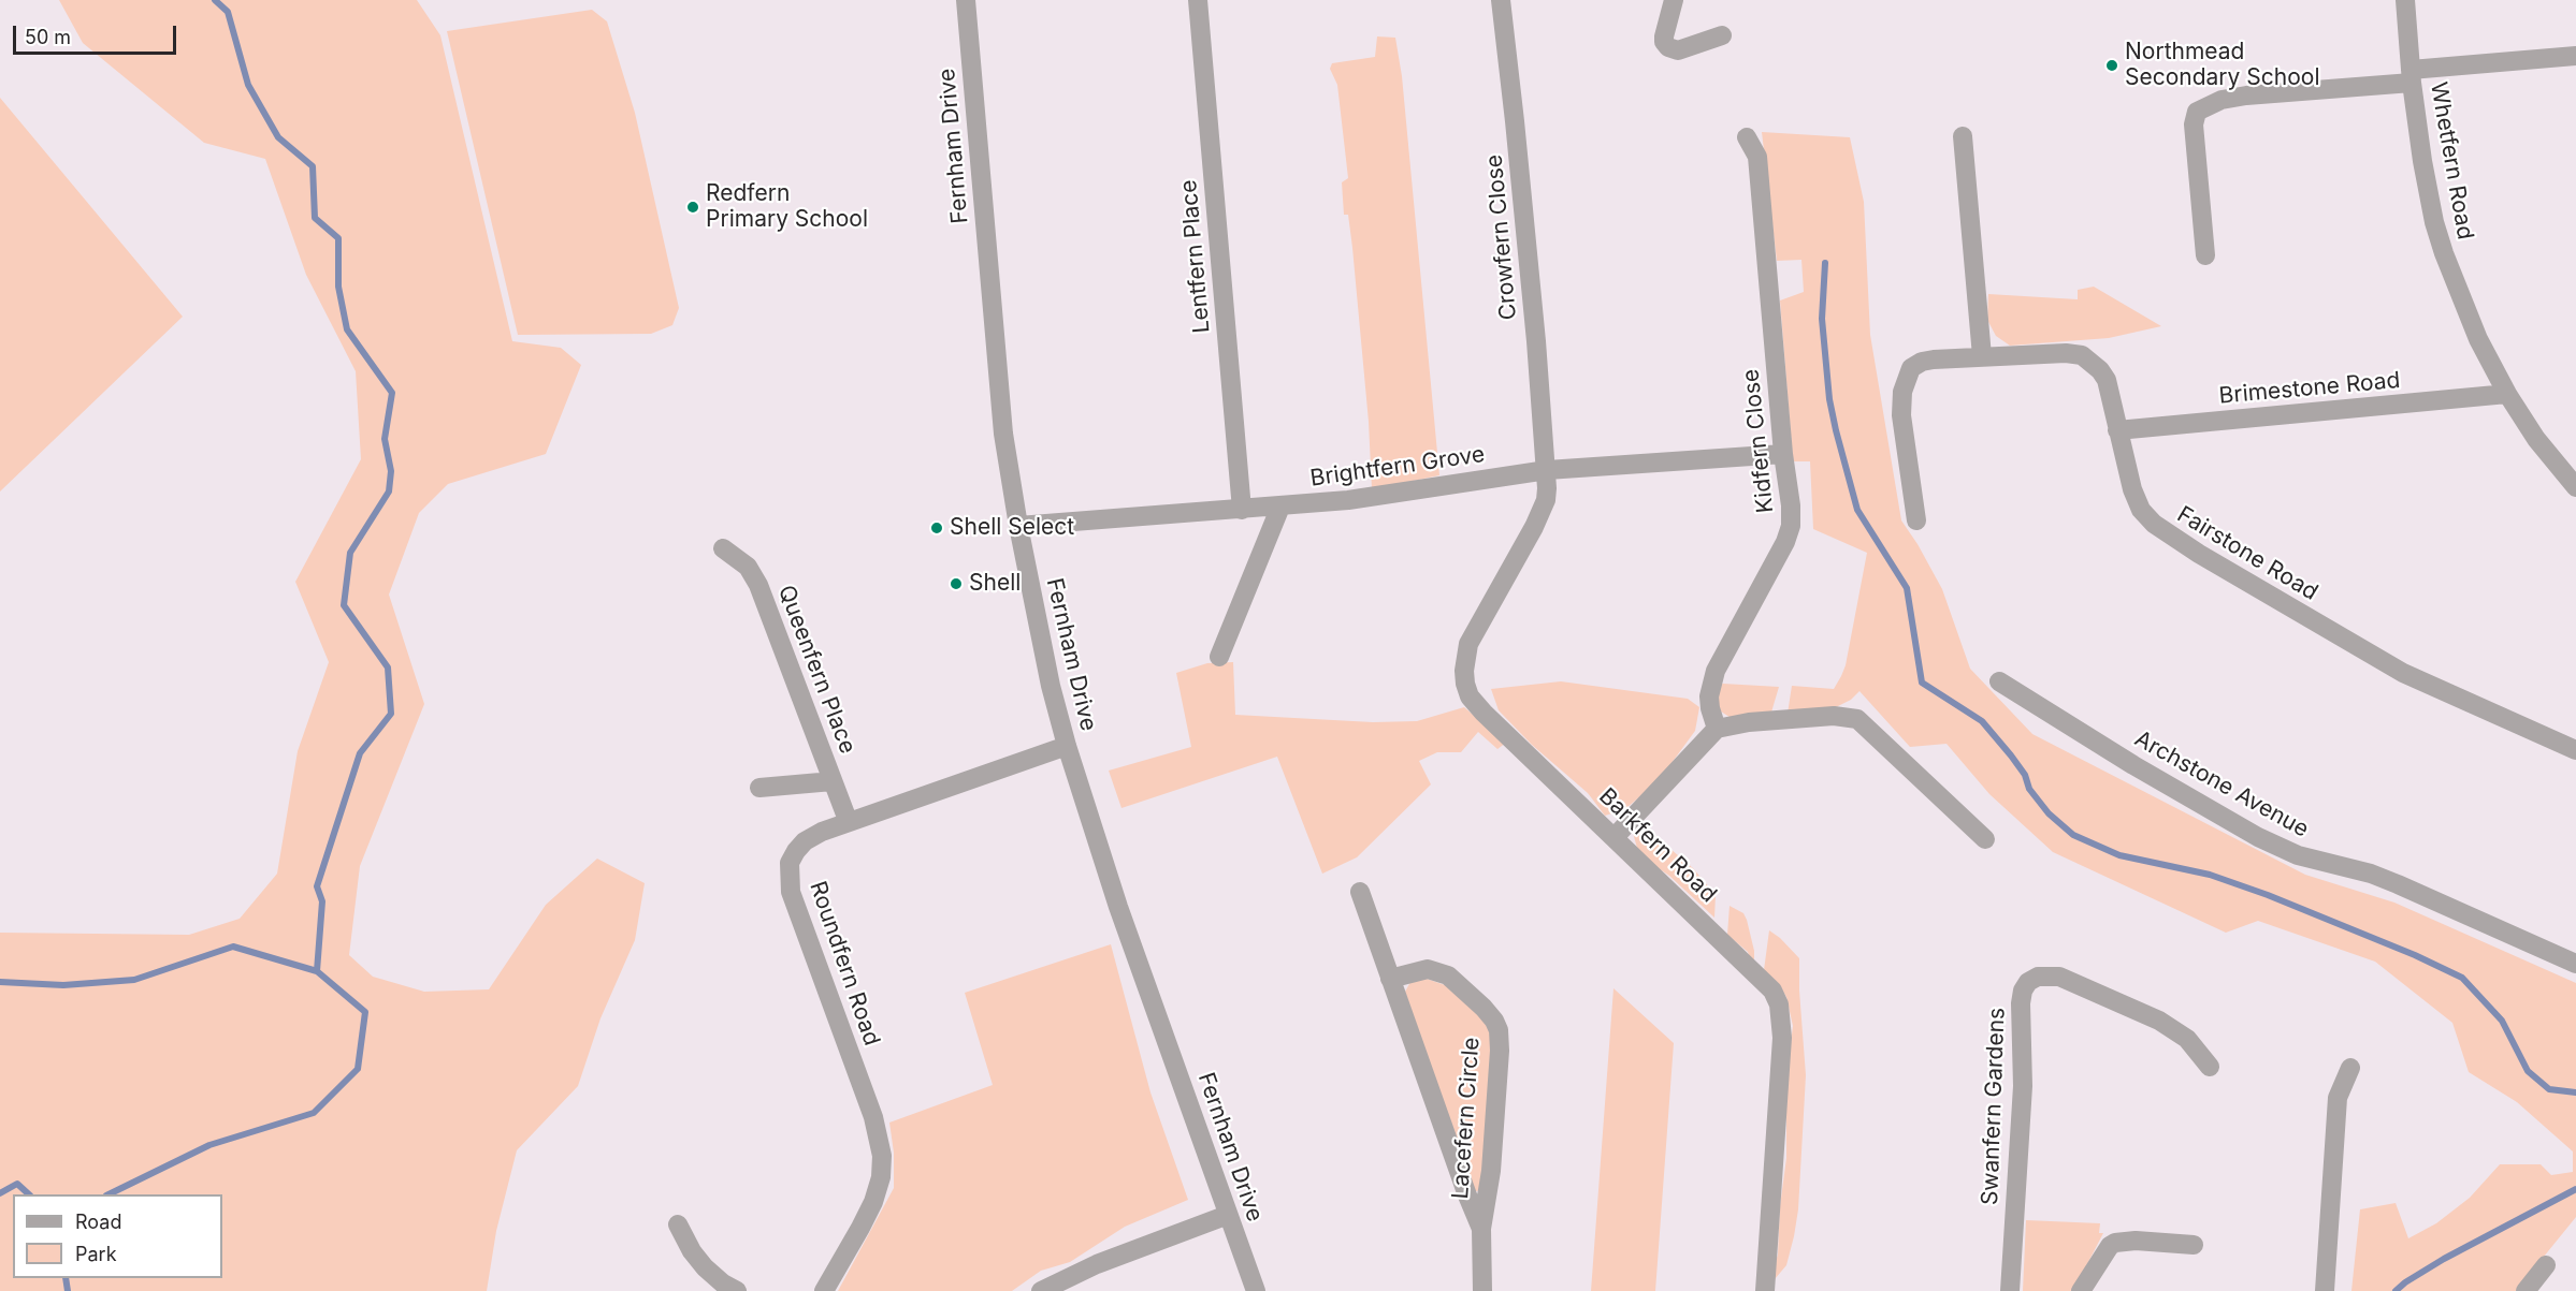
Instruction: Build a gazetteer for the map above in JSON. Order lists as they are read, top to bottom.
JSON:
{
  "streets": {
    "street": [
      "Fernham Drive",
      "Whetfern Road",
      "Crowfern Close",
      "Lentfern Place",
      "Brimestone Road",
      "Kidfern Close",
      "Brightfern Grove",
      "Fairstone Road",
      "Queenfern Place",
      "Archstone Avenue",
      "Barkfern Road",
      "Roundfern Road",
      "Swanfern Gardens",
      "Lacefern Circle"
    ]
  },
  "crossings": [
    ["Fernham Drive", "Brightfern Grove"],
    ["Fernham Drive", "Roundfern Road"],
    ["Whetfern Road", "Brimestone Road"],
    ["Crowfern Close", "Brightfern Grove"],
    ["Crowfern Close", "Barkfern Road"],
    ["Lentfern Place", "Brightfern Grove"],
    ["Brimestone Road", "Fairstone Road"],
    ["Kidfern Close", "Brightfern Grove"],
    ["Brightfern Grove", "Barkfern Road"],
    ["Queenfern Place", "Roundfern Road"]
  ],
  "places": [
    "Northmead Secondary School",
    "Redfern Primary School",
    "Shell Select",
    "Shell"
  ],
  "legend": ["Road", "Park"],
  "scale_bar": "50 m"
}
